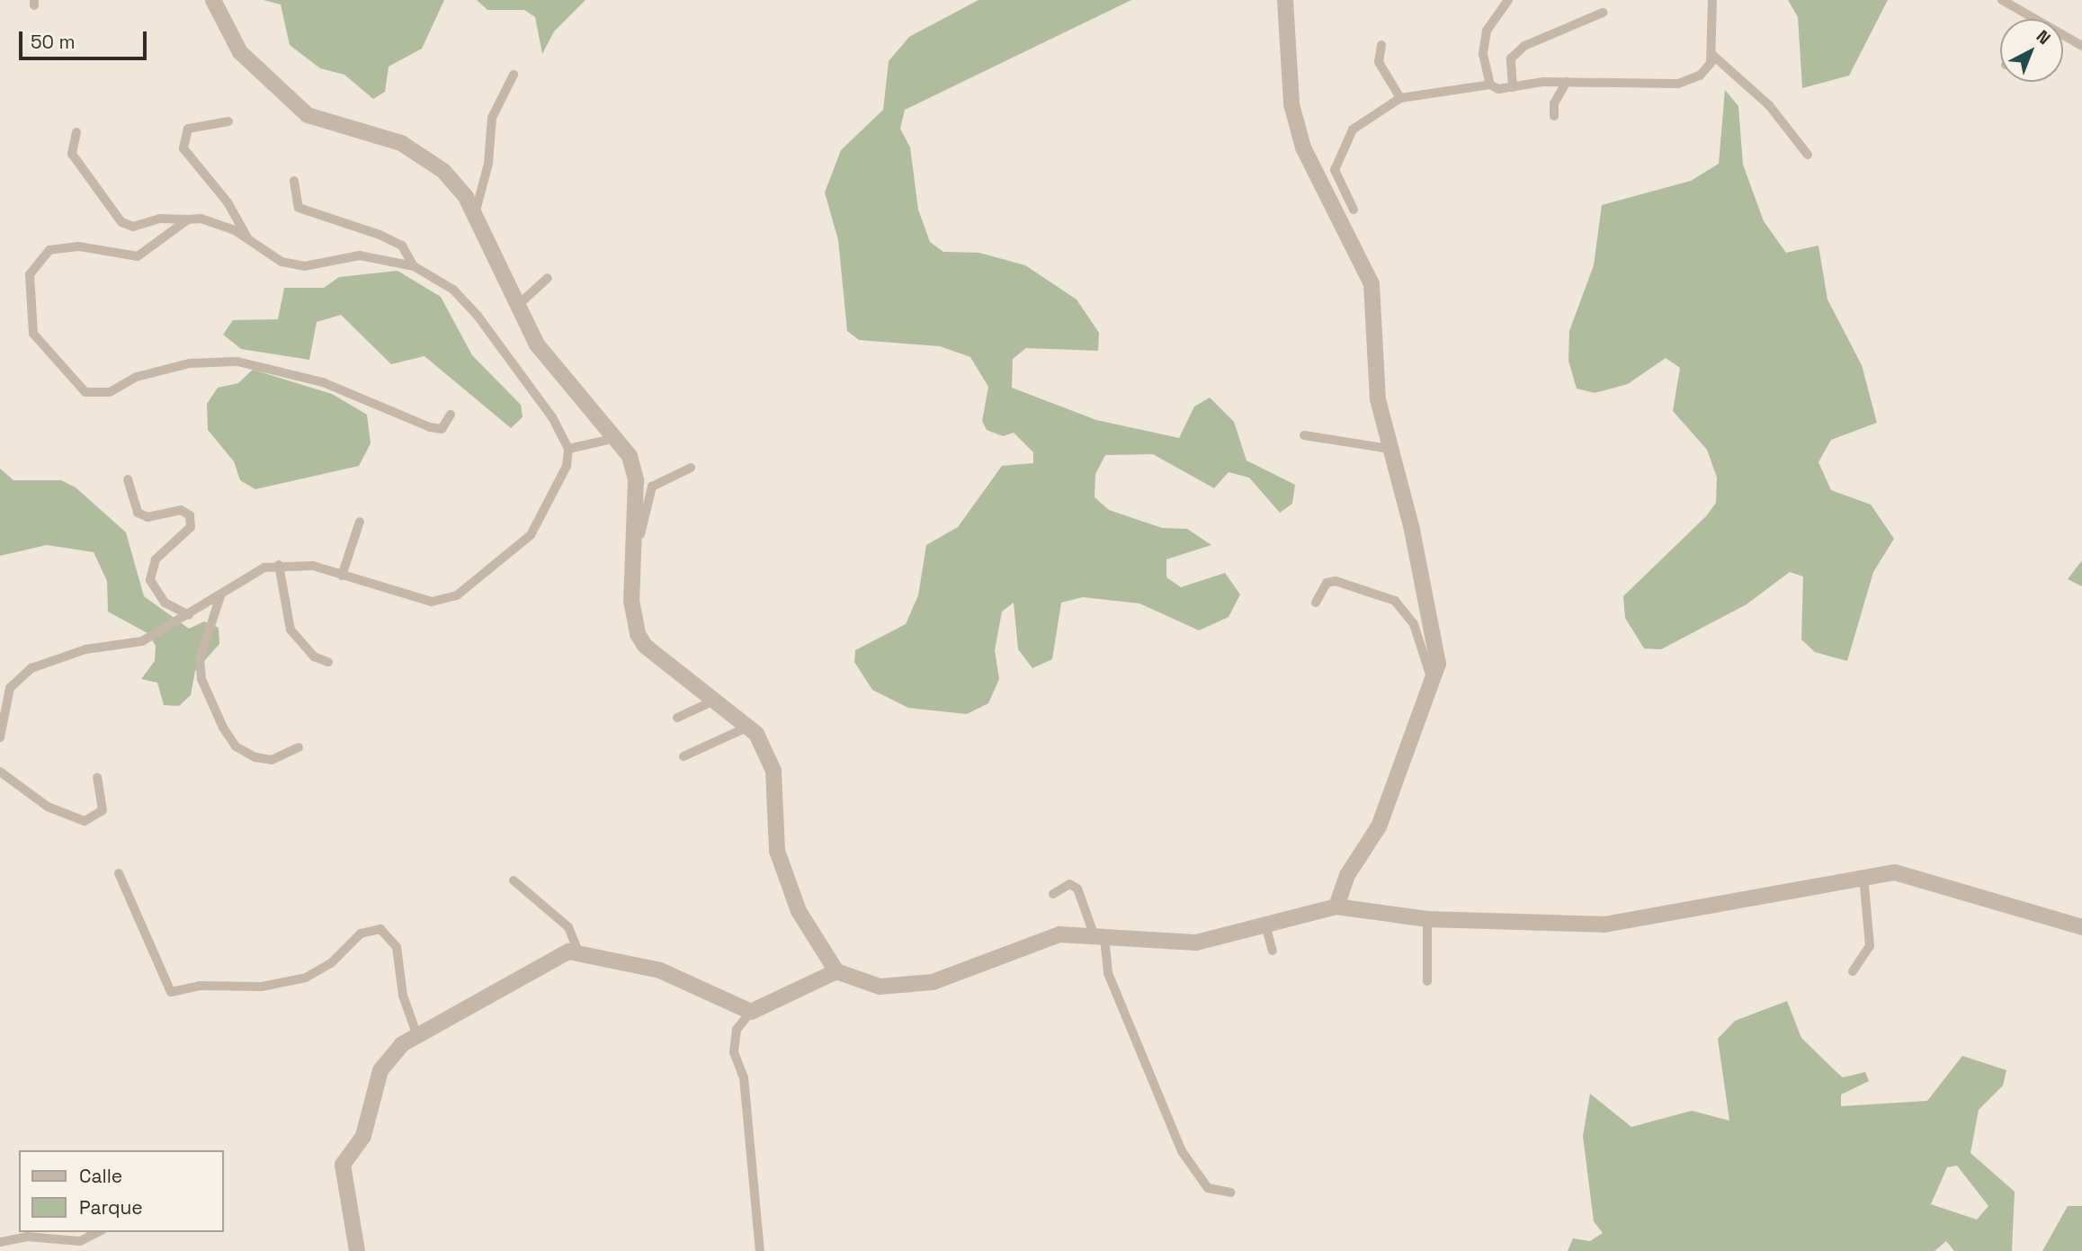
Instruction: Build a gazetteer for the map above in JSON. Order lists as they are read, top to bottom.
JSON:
{
  "legend": ["Calle", "Parque"],
  "scale_bar": "50 m",
  "north": "top right"
}
